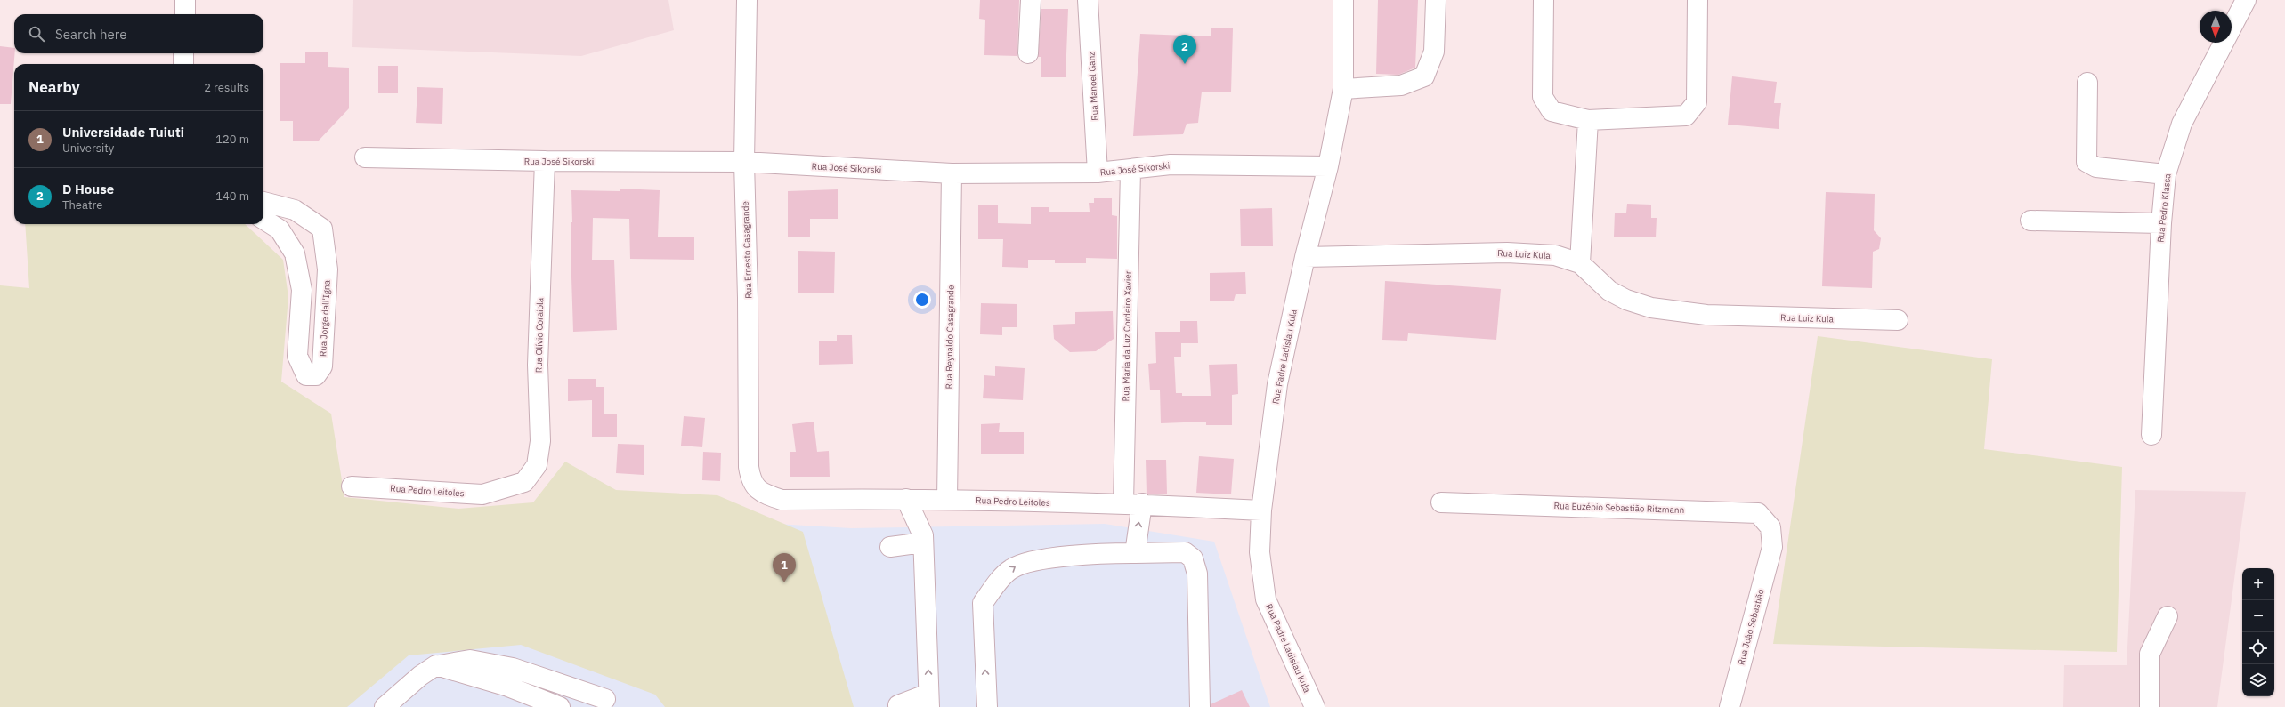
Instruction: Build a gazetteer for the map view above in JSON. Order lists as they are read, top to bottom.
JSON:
{
  "streets": {
    "street": [
      "Rua Manoel Ganz",
      "Rua José Sikorski",
      "Rua Pedro Klassa",
      "Rua Ernesto Casagrande",
      "Rua Luiz Kula",
      "Rua Jorge dall'Igna",
      "Rua Olívio Coraiola",
      "Rua Maria da Luz Cordeiro Xavier",
      "Rua Reynaldo Casagrande",
      "Rua Padre Ladislau Kula",
      "Rua Pedro Leitoles",
      "Rua Euzébio Sebastião Ritzmann",
      "Rua João Sebastião"
    ]
  },
  "crossings": [
    ["Rua Manoel Ganz", "Rua José Sikorski"],
    ["Rua José Sikorski", "Rua Ernesto Casagrande"],
    ["Rua José Sikorski", "Rua Olívio Coraiola"],
    ["Rua José Sikorski", "Rua Maria da Luz Cordeiro Xavier"],
    ["Rua José Sikorski", "Rua Reynaldo Casagrande"],
    ["Rua José Sikorski", "Rua Padre Ladislau Kula"],
    ["Rua Ernesto Casagrande", "Rua Pedro Leitoles"],
    ["Rua Luiz Kula", "Rua Padre Ladislau Kula"],
    ["Rua Olívio Coraiola", "Rua Pedro Leitoles"],
    ["Rua Maria da Luz Cordeiro Xavier", "Rua Pedro Leitoles"],
    ["Rua Reynaldo Casagrande", "Rua Pedro Leitoles"],
    ["Rua Padre Ladislau Kula", "Rua Pedro Leitoles"],
    ["Rua Euzébio Sebastião Ritzmann", "Rua João Sebastião"]
  ],
  "north": "bottom",
  "page": {
    "search": "Search here",
    "pins": ["2", "1"],
    "heading": ["Nearby", "2 results"],
    "list": [
      {
        "mark": "1",
        "name": "Universidade Tuiuti",
        "note": "University",
        "value": "120 m"
      },
      {
        "mark": "2",
        "name": "D House",
        "note": "Theatre",
        "value": "140 m"
      }
    ],
    "map_buttons": ["+", "−"]
  }
}
